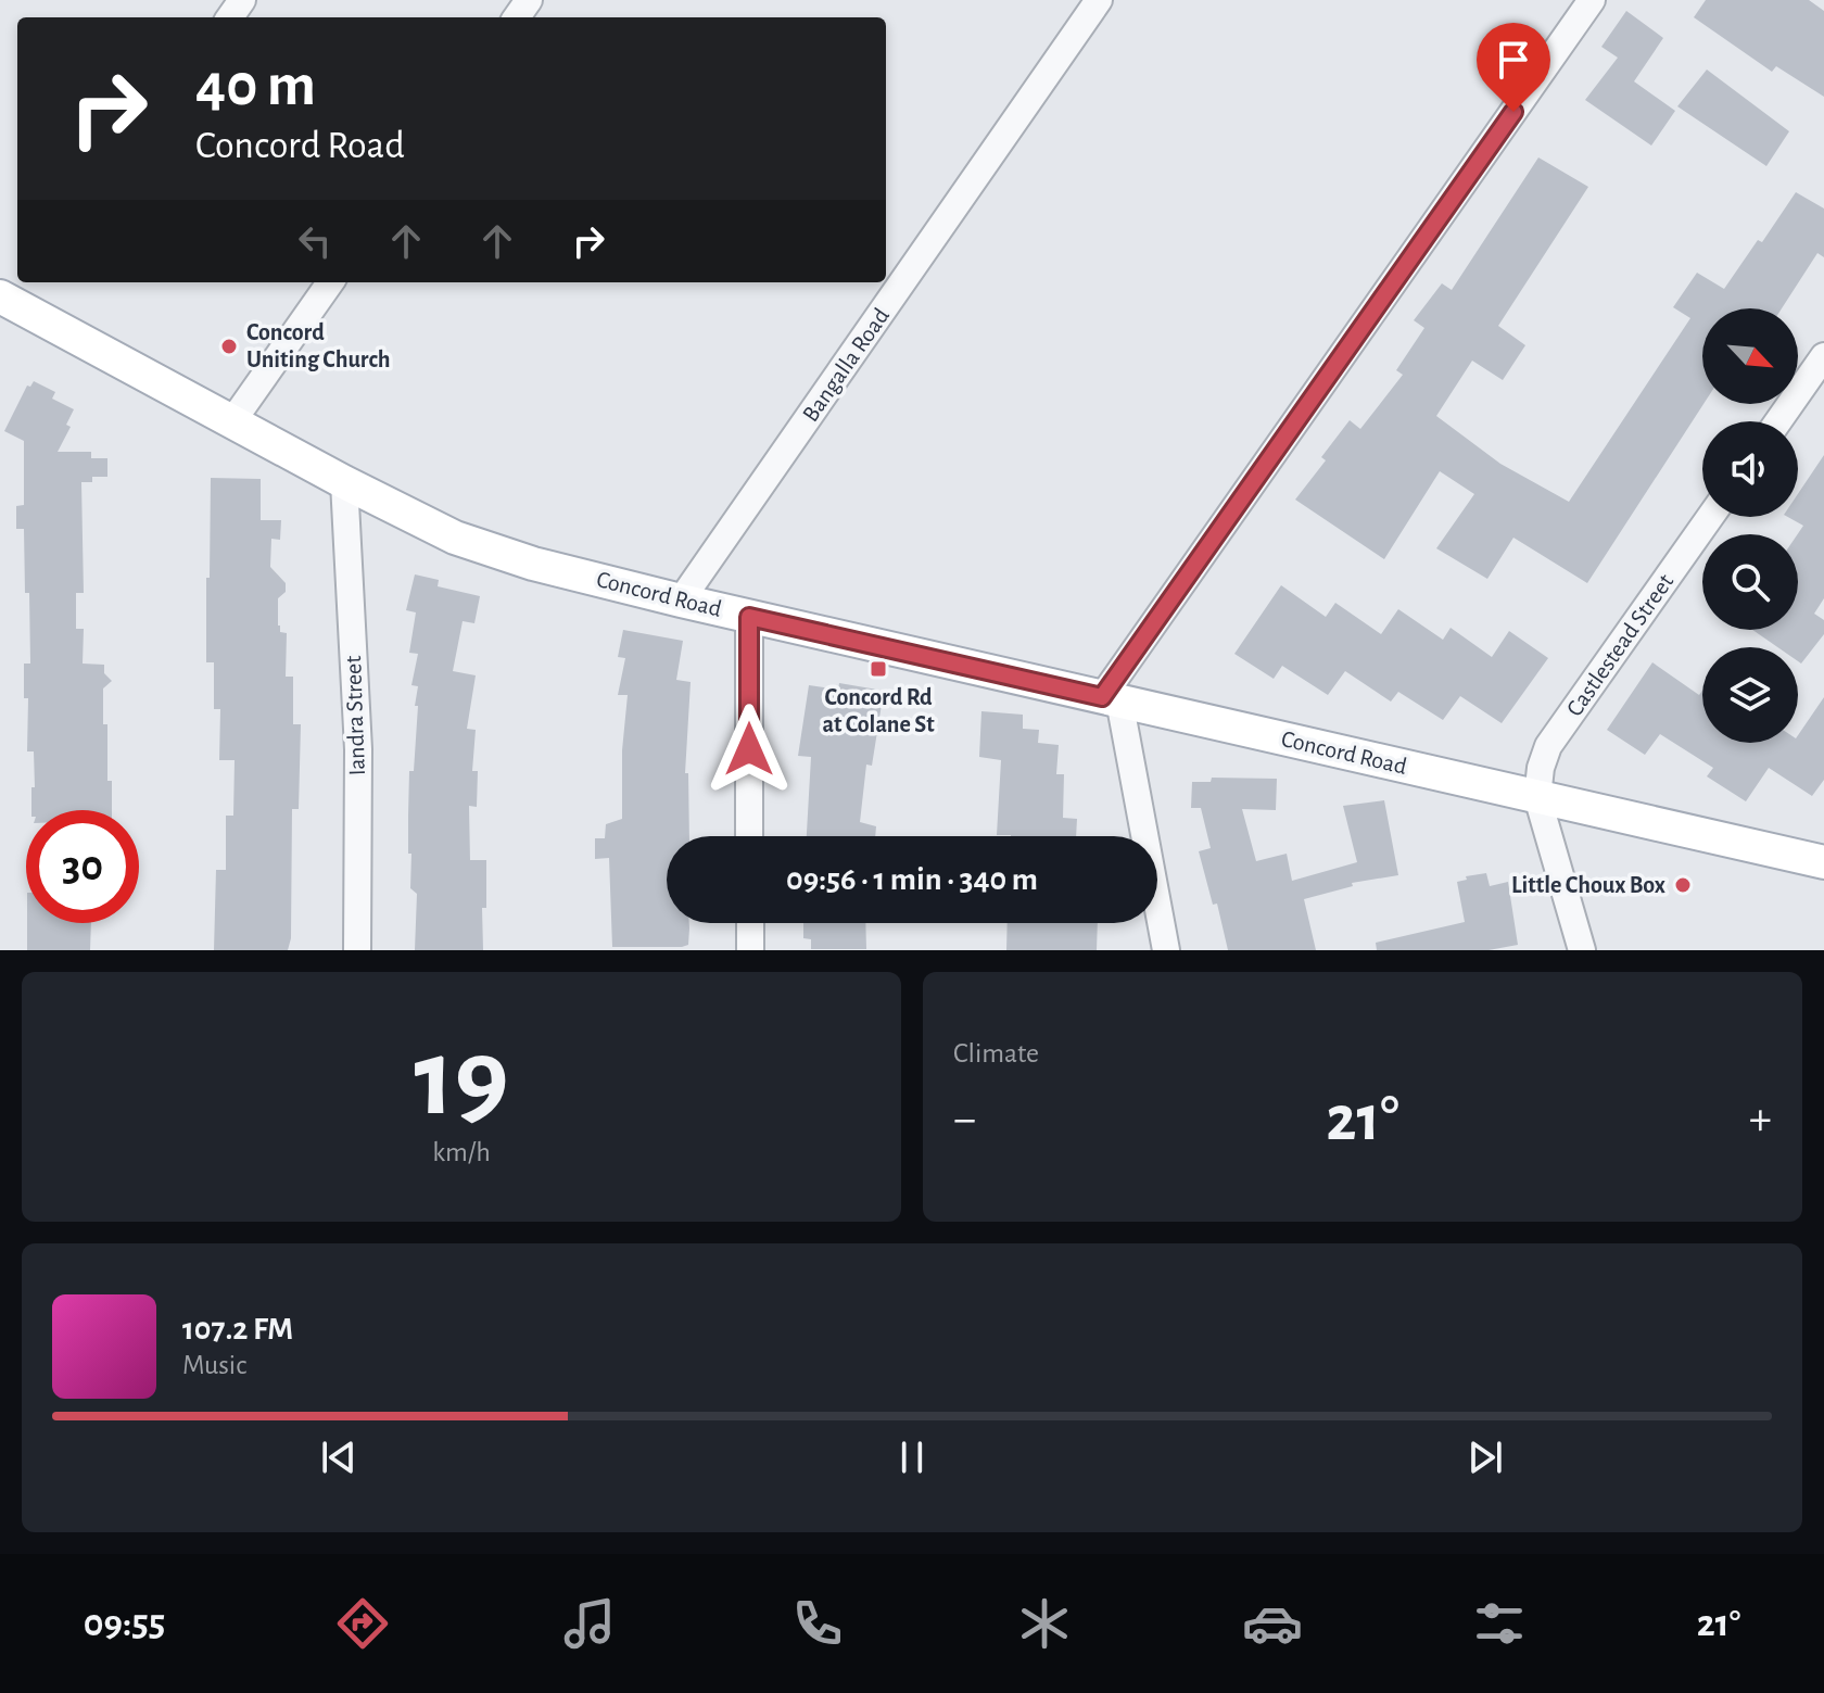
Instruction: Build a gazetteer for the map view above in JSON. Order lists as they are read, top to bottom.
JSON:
{
  "streets": {
    "main road": ["Concord Road"],
    "street": ["Bangalla Road", "Castlestead Street", "Iandra Street"]
  },
  "crossings": [
    ["Bangalla Road", "Concord Road"],
    ["Concord Road", "Castlestead Street"],
    ["Concord Road", "Iandra Street"]
  ],
  "places": {
    "other": ["Concord Uniting Church", "Little Choux Box"],
    "transit": ["Concord Rd at Colane St"]
  },
  "north": "bottom right",
  "page": {
    "turn": ["40 m", "Concord Road"],
    "limit": "30",
    "trip": "09:56 · 1 min · 340 m",
    "tile": [
      ["19", "km/h"],
      "Climate"
    ],
    "heat": ["−", "21°", "+"],
    "song": ["107.2 FM", "Music"],
    "tabs": ["09:55", "21°"]
  }
}
